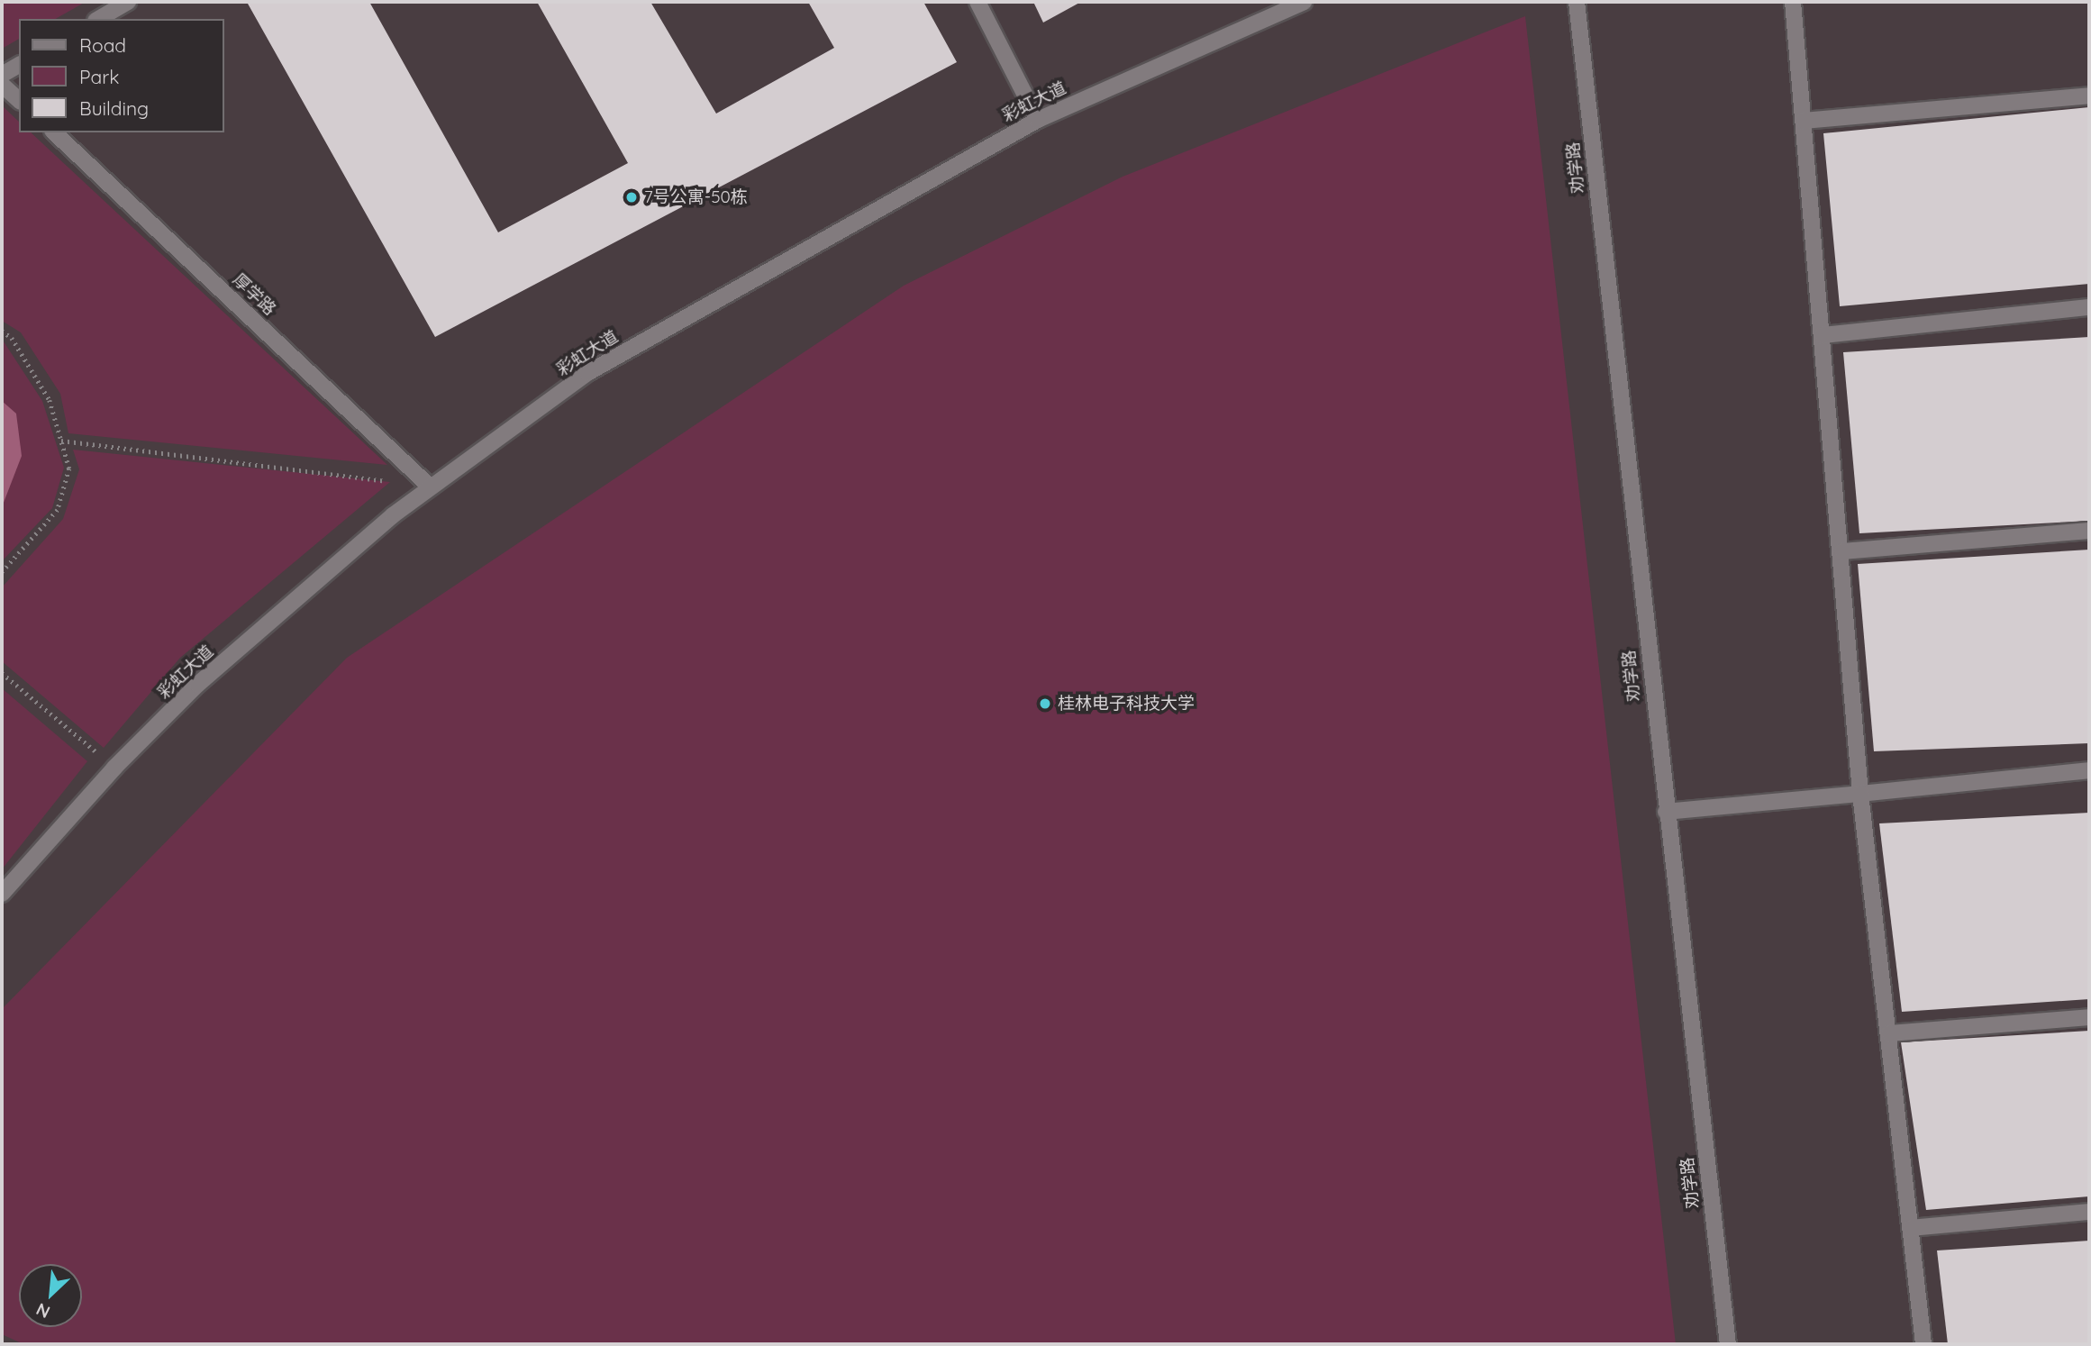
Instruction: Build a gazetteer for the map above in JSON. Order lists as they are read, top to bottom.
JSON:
{
  "streets": {
    "street": ["彩虹大道", "劝学路", "厚学路"]
  },
  "crossings": [
    ["彩虹大道", "厚学路"]
  ],
  "places": ["7号公寓-50栋", "桂林电子科技大学"],
  "legend": ["Road", "Park", "Building"],
  "north": "bottom left"
}
